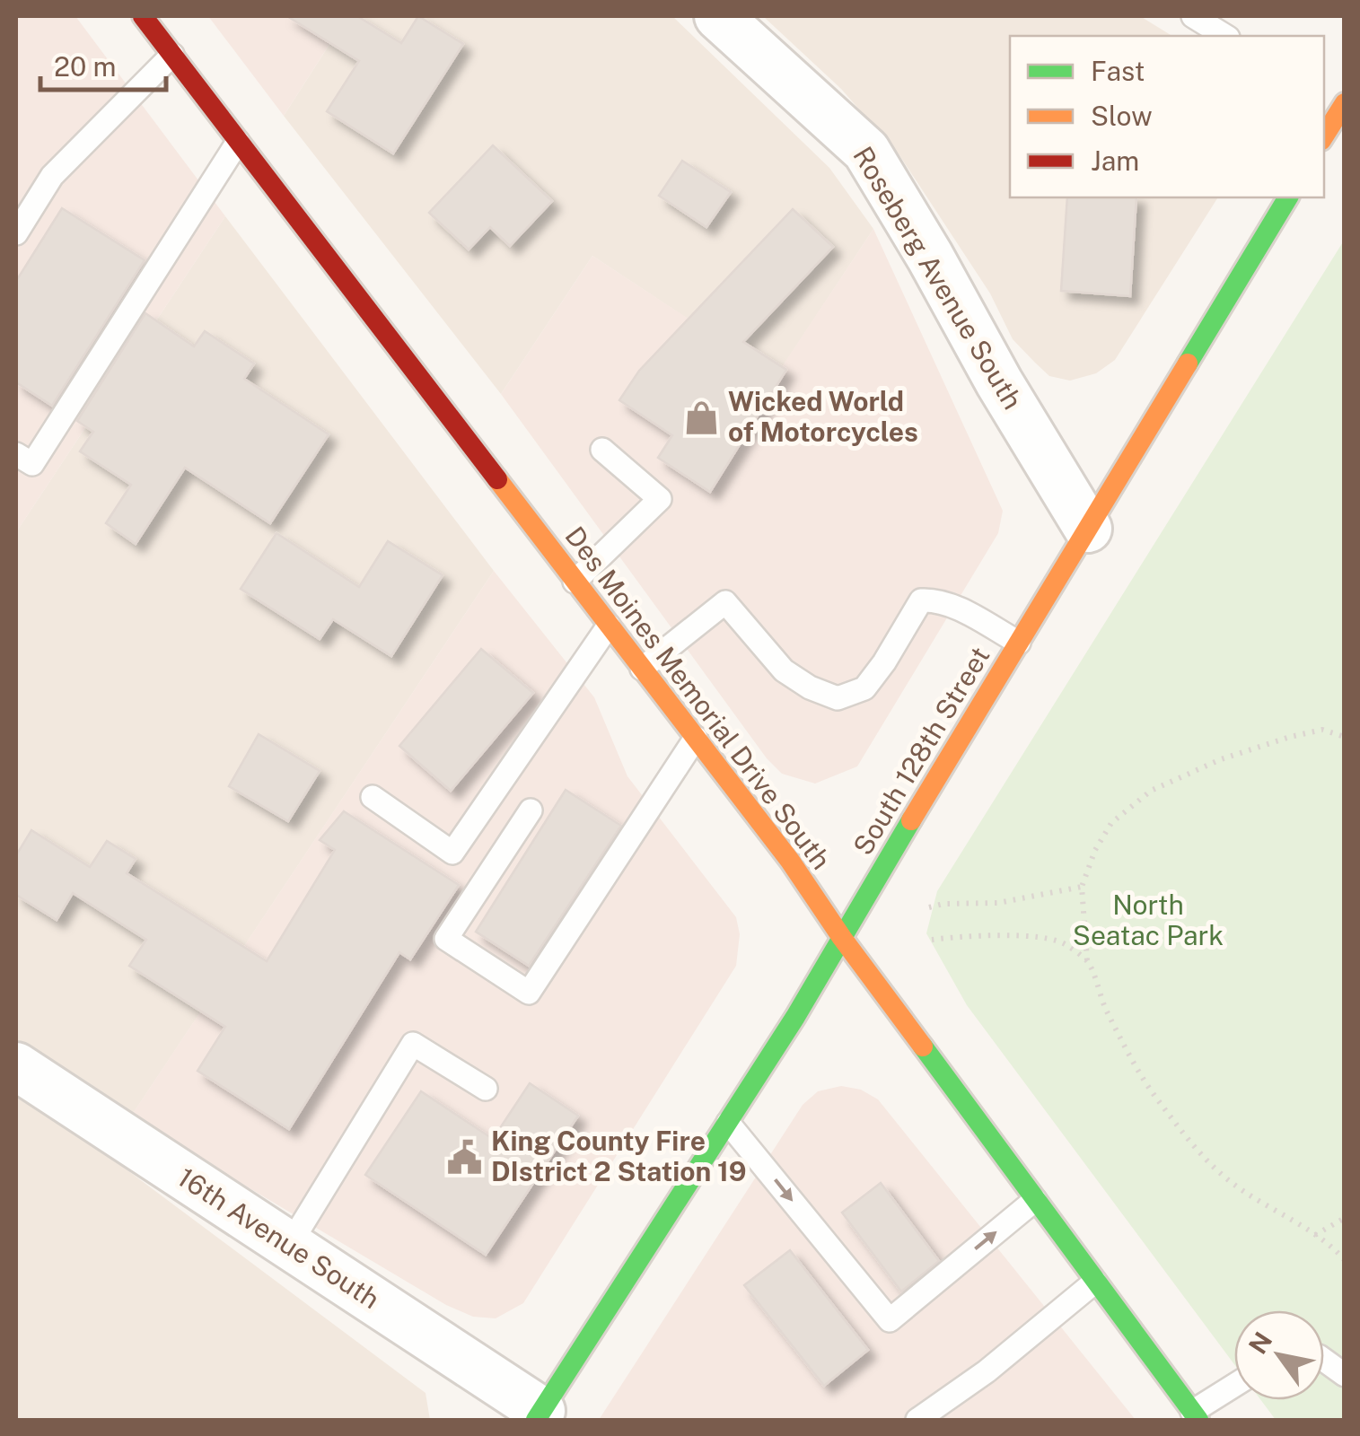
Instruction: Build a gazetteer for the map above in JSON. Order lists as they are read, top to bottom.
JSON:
{
  "streets": {
    "main road": ["Des Moines Memorial Drive South", "South 128th Street"],
    "street": ["Roseberg Avenue South", "16th Avenue South"]
  },
  "crossings": [
    ["Roseberg Avenue South", "South 128th Street"],
    ["Des Moines Memorial Drive South", "South 128th Street"],
    ["South 128th Street", "16th Avenue South"]
  ],
  "parks": ["North Seatac Park"],
  "places": {
    "shop": ["Wicked World of Motorcycles"],
    "public building": ["King County Fire DIstrict 2 Station 19"]
  },
  "legend": ["Fast", "Slow", "Jam"],
  "scale_bar": "20 m",
  "north": "top left"
}
